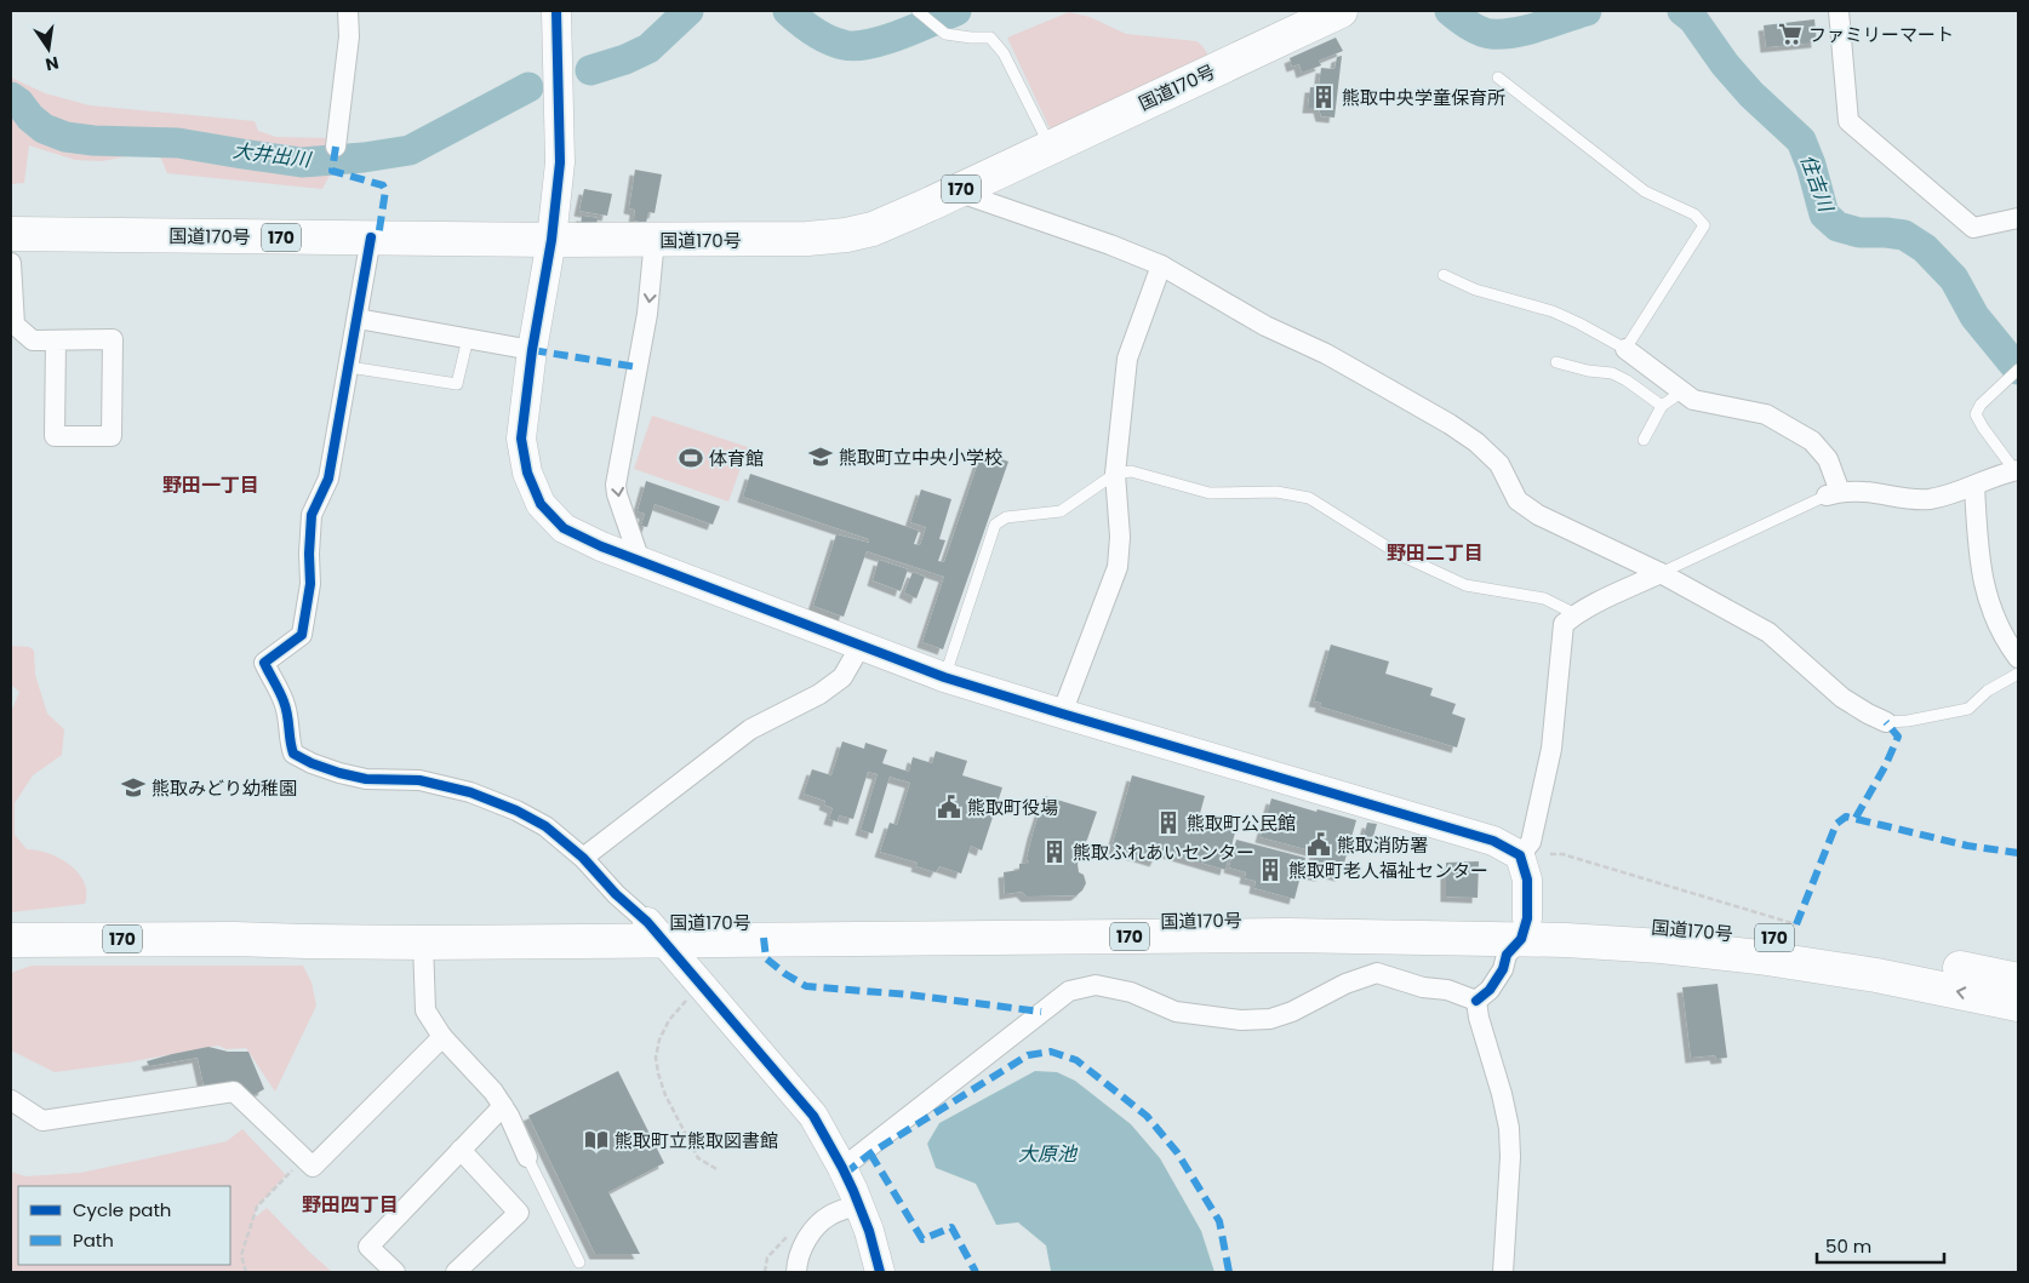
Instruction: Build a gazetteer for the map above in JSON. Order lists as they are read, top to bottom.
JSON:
{
  "streets": {
    "highway": ["国道170号", "170"]
  },
  "districts": ["野田一丁目", "野田二丁目", "野田四丁目"],
  "water": ["大井出川", "住吉川", "大原池"],
  "places": {
    "supermarket": ["ファミリーマート"],
    "building": [
      "熊取中央学童保育所",
      "熊取町公民館",
      "熊取ふれあいセンター",
      "熊取町老人福祉センター"
    ],
    "school or university": ["熊取町立中央小学校", "熊取みどり幼稚園"],
    "sports": ["体育館"],
    "public building": ["熊取町役場", "熊取消防署"],
    "library": ["熊取町立熊取図書館"]
  },
  "legend": ["Cycle path", "Path"],
  "scale_bar": "50 m",
  "north": "bottom"
}
